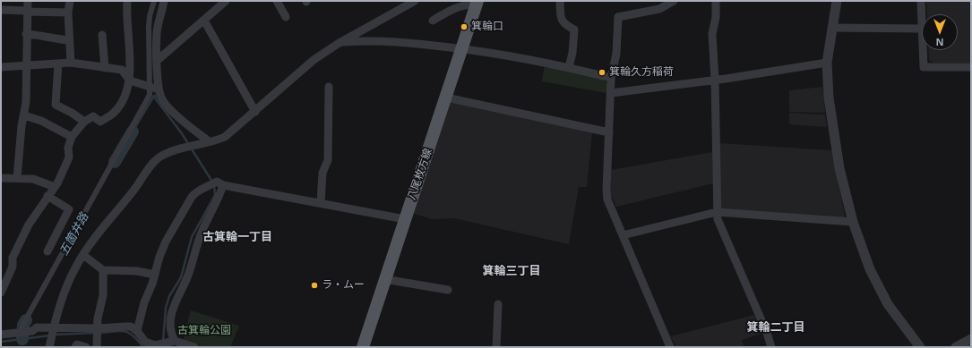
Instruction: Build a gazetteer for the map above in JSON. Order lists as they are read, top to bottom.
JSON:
{
  "streets": {
    "main road": ["八尾枚方線"]
  },
  "districts": ["古箕輪一丁目", "箕輪三丁目", "箕輪二丁目"],
  "water": ["五箇井路"],
  "parks": ["古箕輪公園"],
  "places": ["箕輪口", "箕輪久方稲荷", "ラ・ムー"],
  "north": "bottom"
}
